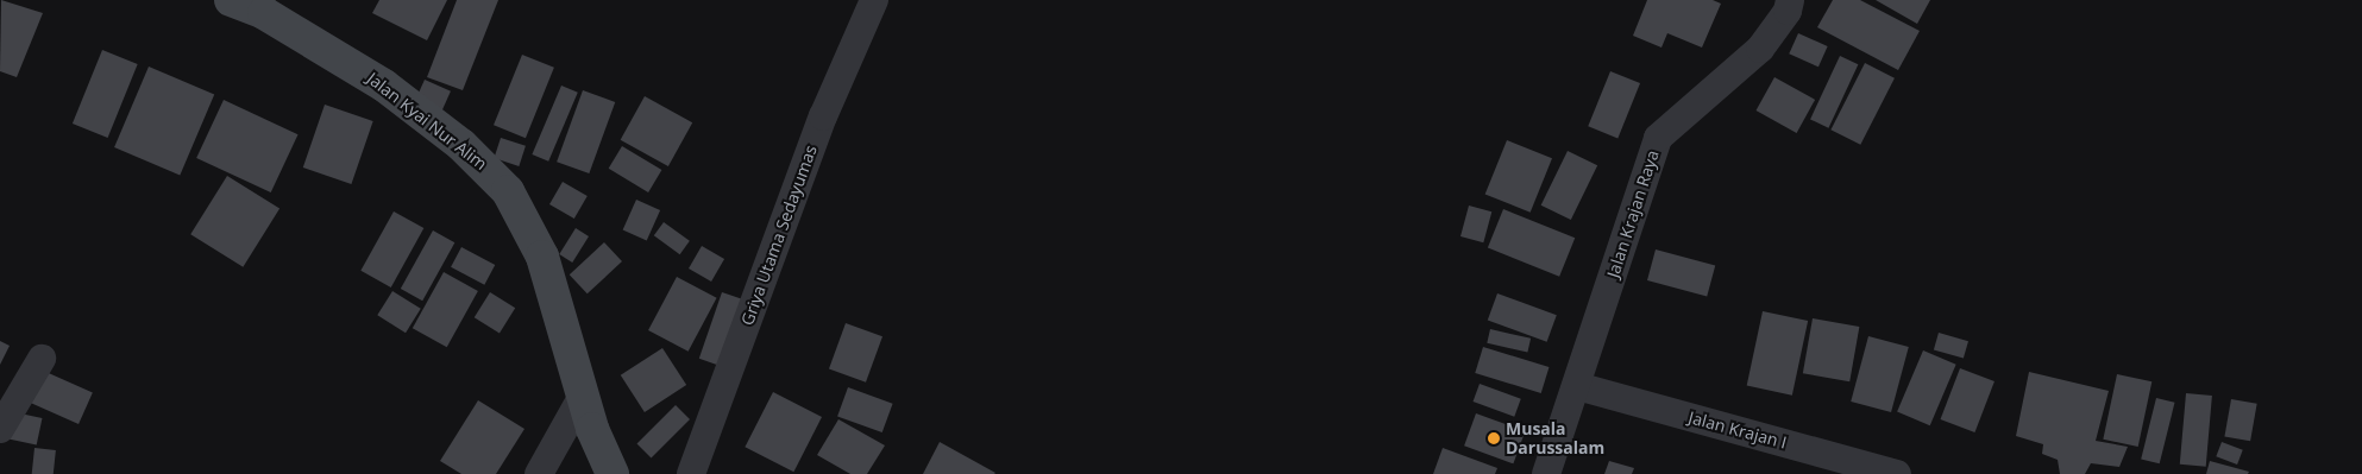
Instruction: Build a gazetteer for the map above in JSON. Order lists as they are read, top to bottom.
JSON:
{
  "streets": {
    "street": [
      "Jalan Kyai Nur Alim",
      "Jalan Krajan Raya",
      "Griya Utama Sedayumas",
      "Jalan Krajan I"
    ]
  },
  "crossings": [
    ["Jalan Krajan Raya", "Jalan Krajan I"]
  ],
  "places": ["Musala Darussalam"]
}
